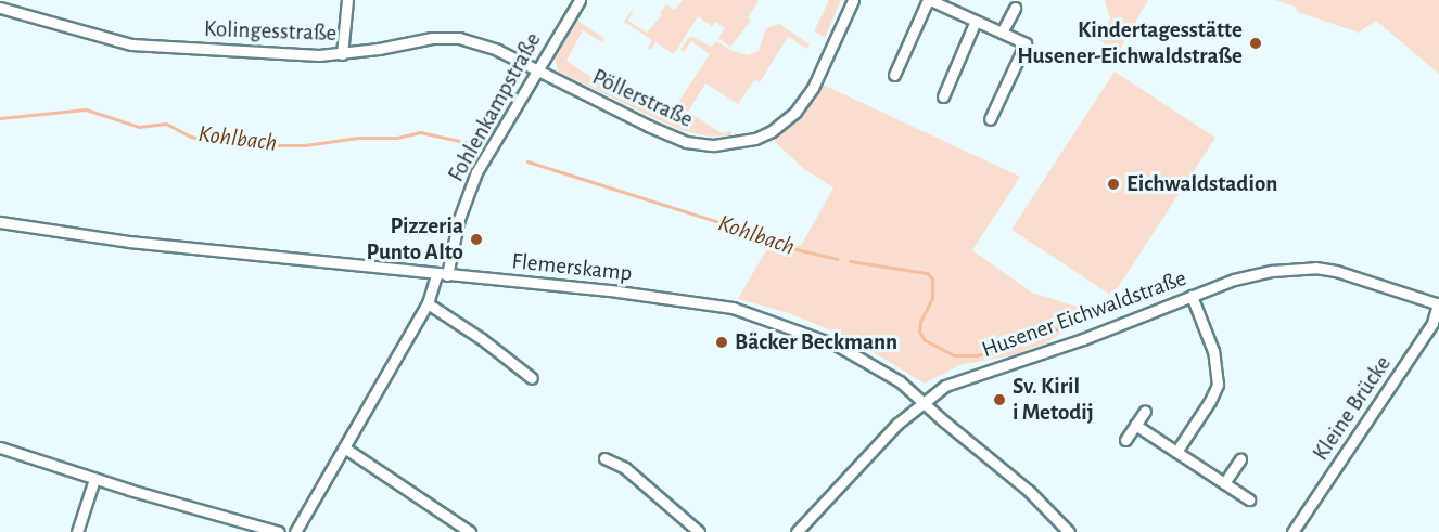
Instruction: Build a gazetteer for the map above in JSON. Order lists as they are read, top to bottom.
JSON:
{
  "streets": {
    "street": [
      "Kolingesstraße",
      "Pöllerstraße",
      "Fohlenkampstraße",
      "Flemerskamp",
      "Husener Eichwaldstraße",
      "Kleine Brücke"
    ]
  },
  "crossings": [
    ["Kolingesstraße", "Pöllerstraße"],
    ["Kolingesstraße", "Fohlenkampstraße"],
    ["Pöllerstraße", "Fohlenkampstraße"],
    ["Fohlenkampstraße", "Flemerskamp"],
    ["Flemerskamp", "Husener Eichwaldstraße"],
    ["Husener Eichwaldstraße", "Kleine Brücke"]
  ],
  "water": ["Kohlbach"],
  "places": [
    "Kindertagesstätte Husener-Eichwaldstraße",
    "Eichwaldstadion",
    "Pizzeria Punto Alto",
    "Bäcker Beckmann",
    "Sv. Kiril i Metodij"
  ]
}
